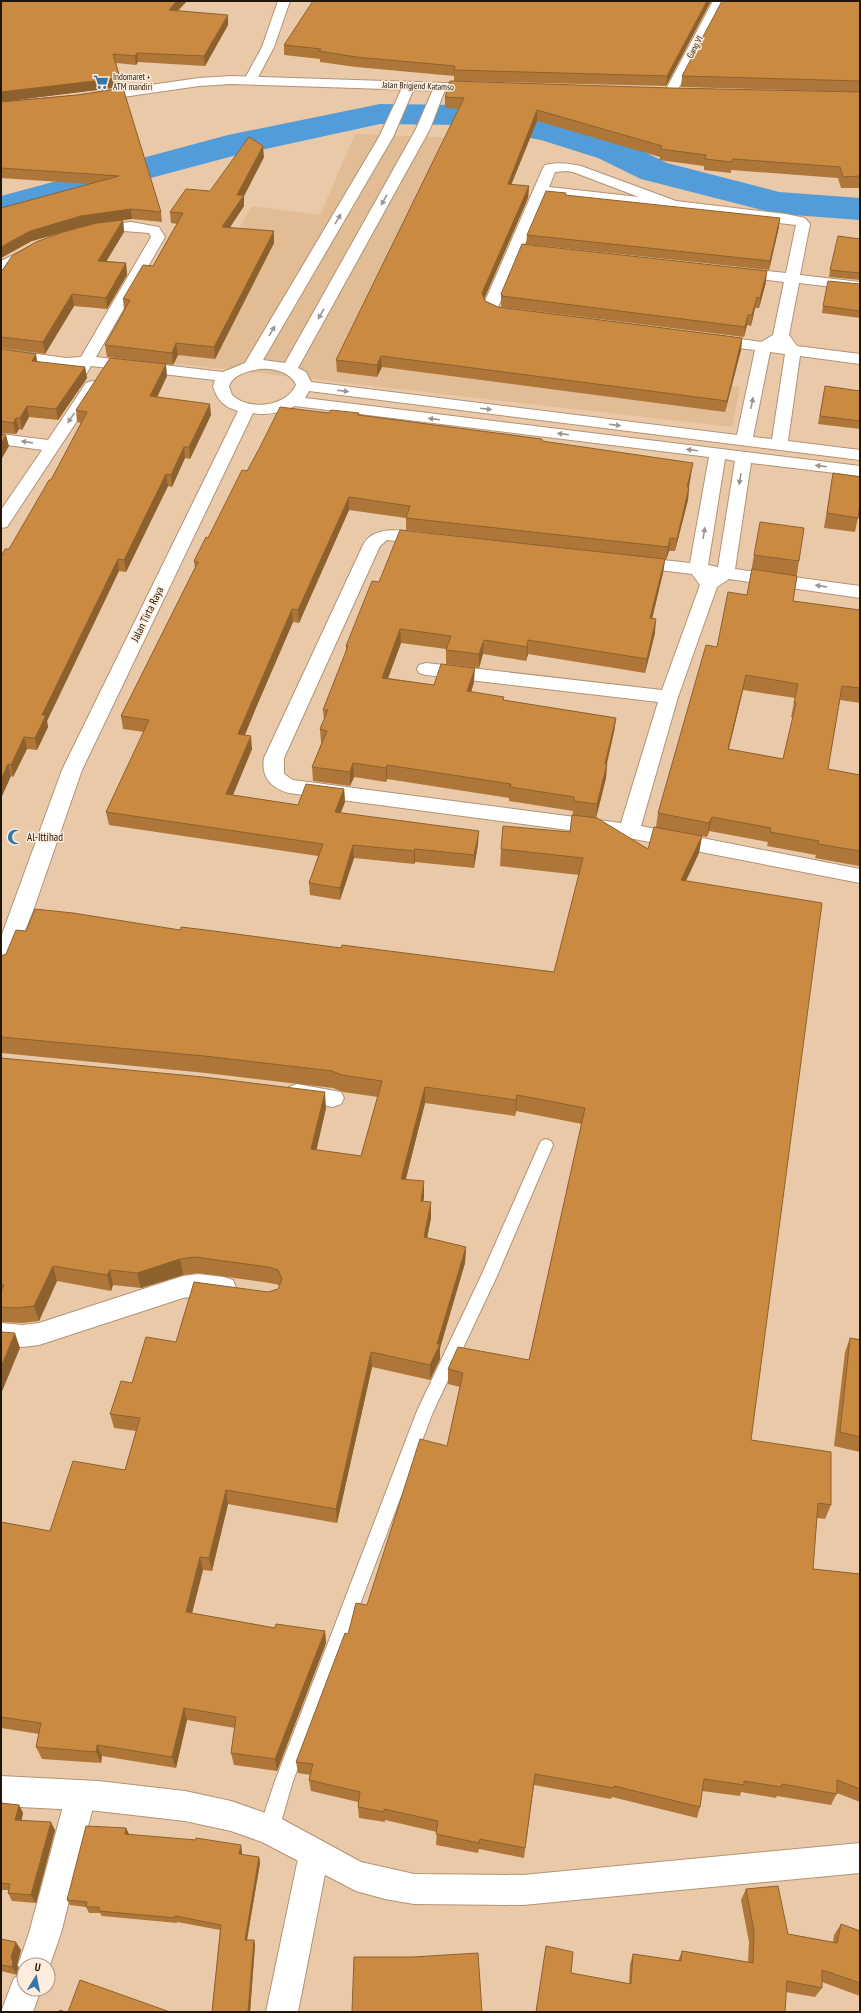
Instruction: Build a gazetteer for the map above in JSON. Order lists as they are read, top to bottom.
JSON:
{
  "streets": {
    "street": ["Gang VI", "Jalan Brigjend Katamso", "Jalan Tirta Raya"]
  },
  "places": {
    "supermarket": ["Indomaret + ATM mandiri"],
    "mosque": ["Al-Ittihad"]
  },
  "north": "top"
}
